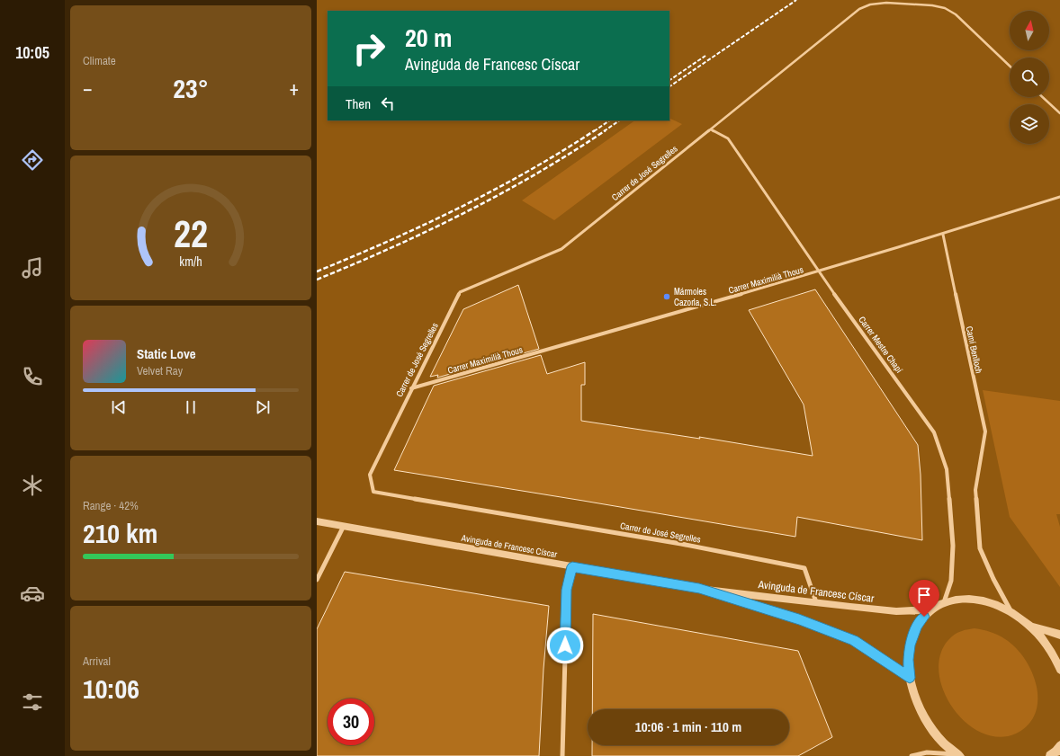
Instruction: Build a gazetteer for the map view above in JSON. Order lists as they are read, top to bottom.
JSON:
{
  "streets": {
    "street": [
      "Carrer de José Segrelles",
      "Carrer Maximilià Thous",
      "Carrer Mestre Chapí",
      "Camí Benlloch",
      "Avinguda de Francesc Císcar"
    ]
  },
  "crossings": [
    ["Carrer de José Segrelles", "Carrer Maximilià Thous"],
    ["Carrer de José Segrelles", "Carrer Mestre Chapí"],
    ["Carrer de José Segrelles", "Avinguda de Francesc Císcar"],
    ["Carrer Maximilià Thous", "Carrer Mestre Chapí"],
    ["Carrer Maximilià Thous", "Camí Benlloch"]
  ],
  "places": ["Mármoles Cazorla, S.L."],
  "north": "top",
  "page": {
    "tabs": "10:05",
    "tile": [
      "Climate",
      ["Range · 42%", "210 km"],
      ["Arrival", "10:06"]
    ],
    "turn": ["20 m", "Avinguda de Francesc Císcar"],
    "heat": ["−", "23°", "+"],
    "then": "Then",
    "song": ["Static Love", "Velvet Ray"],
    "limit": "30",
    "trip": "10:06 · 1 min · 110 m",
    "gauge": ["22", "km/h"]
  }
}
